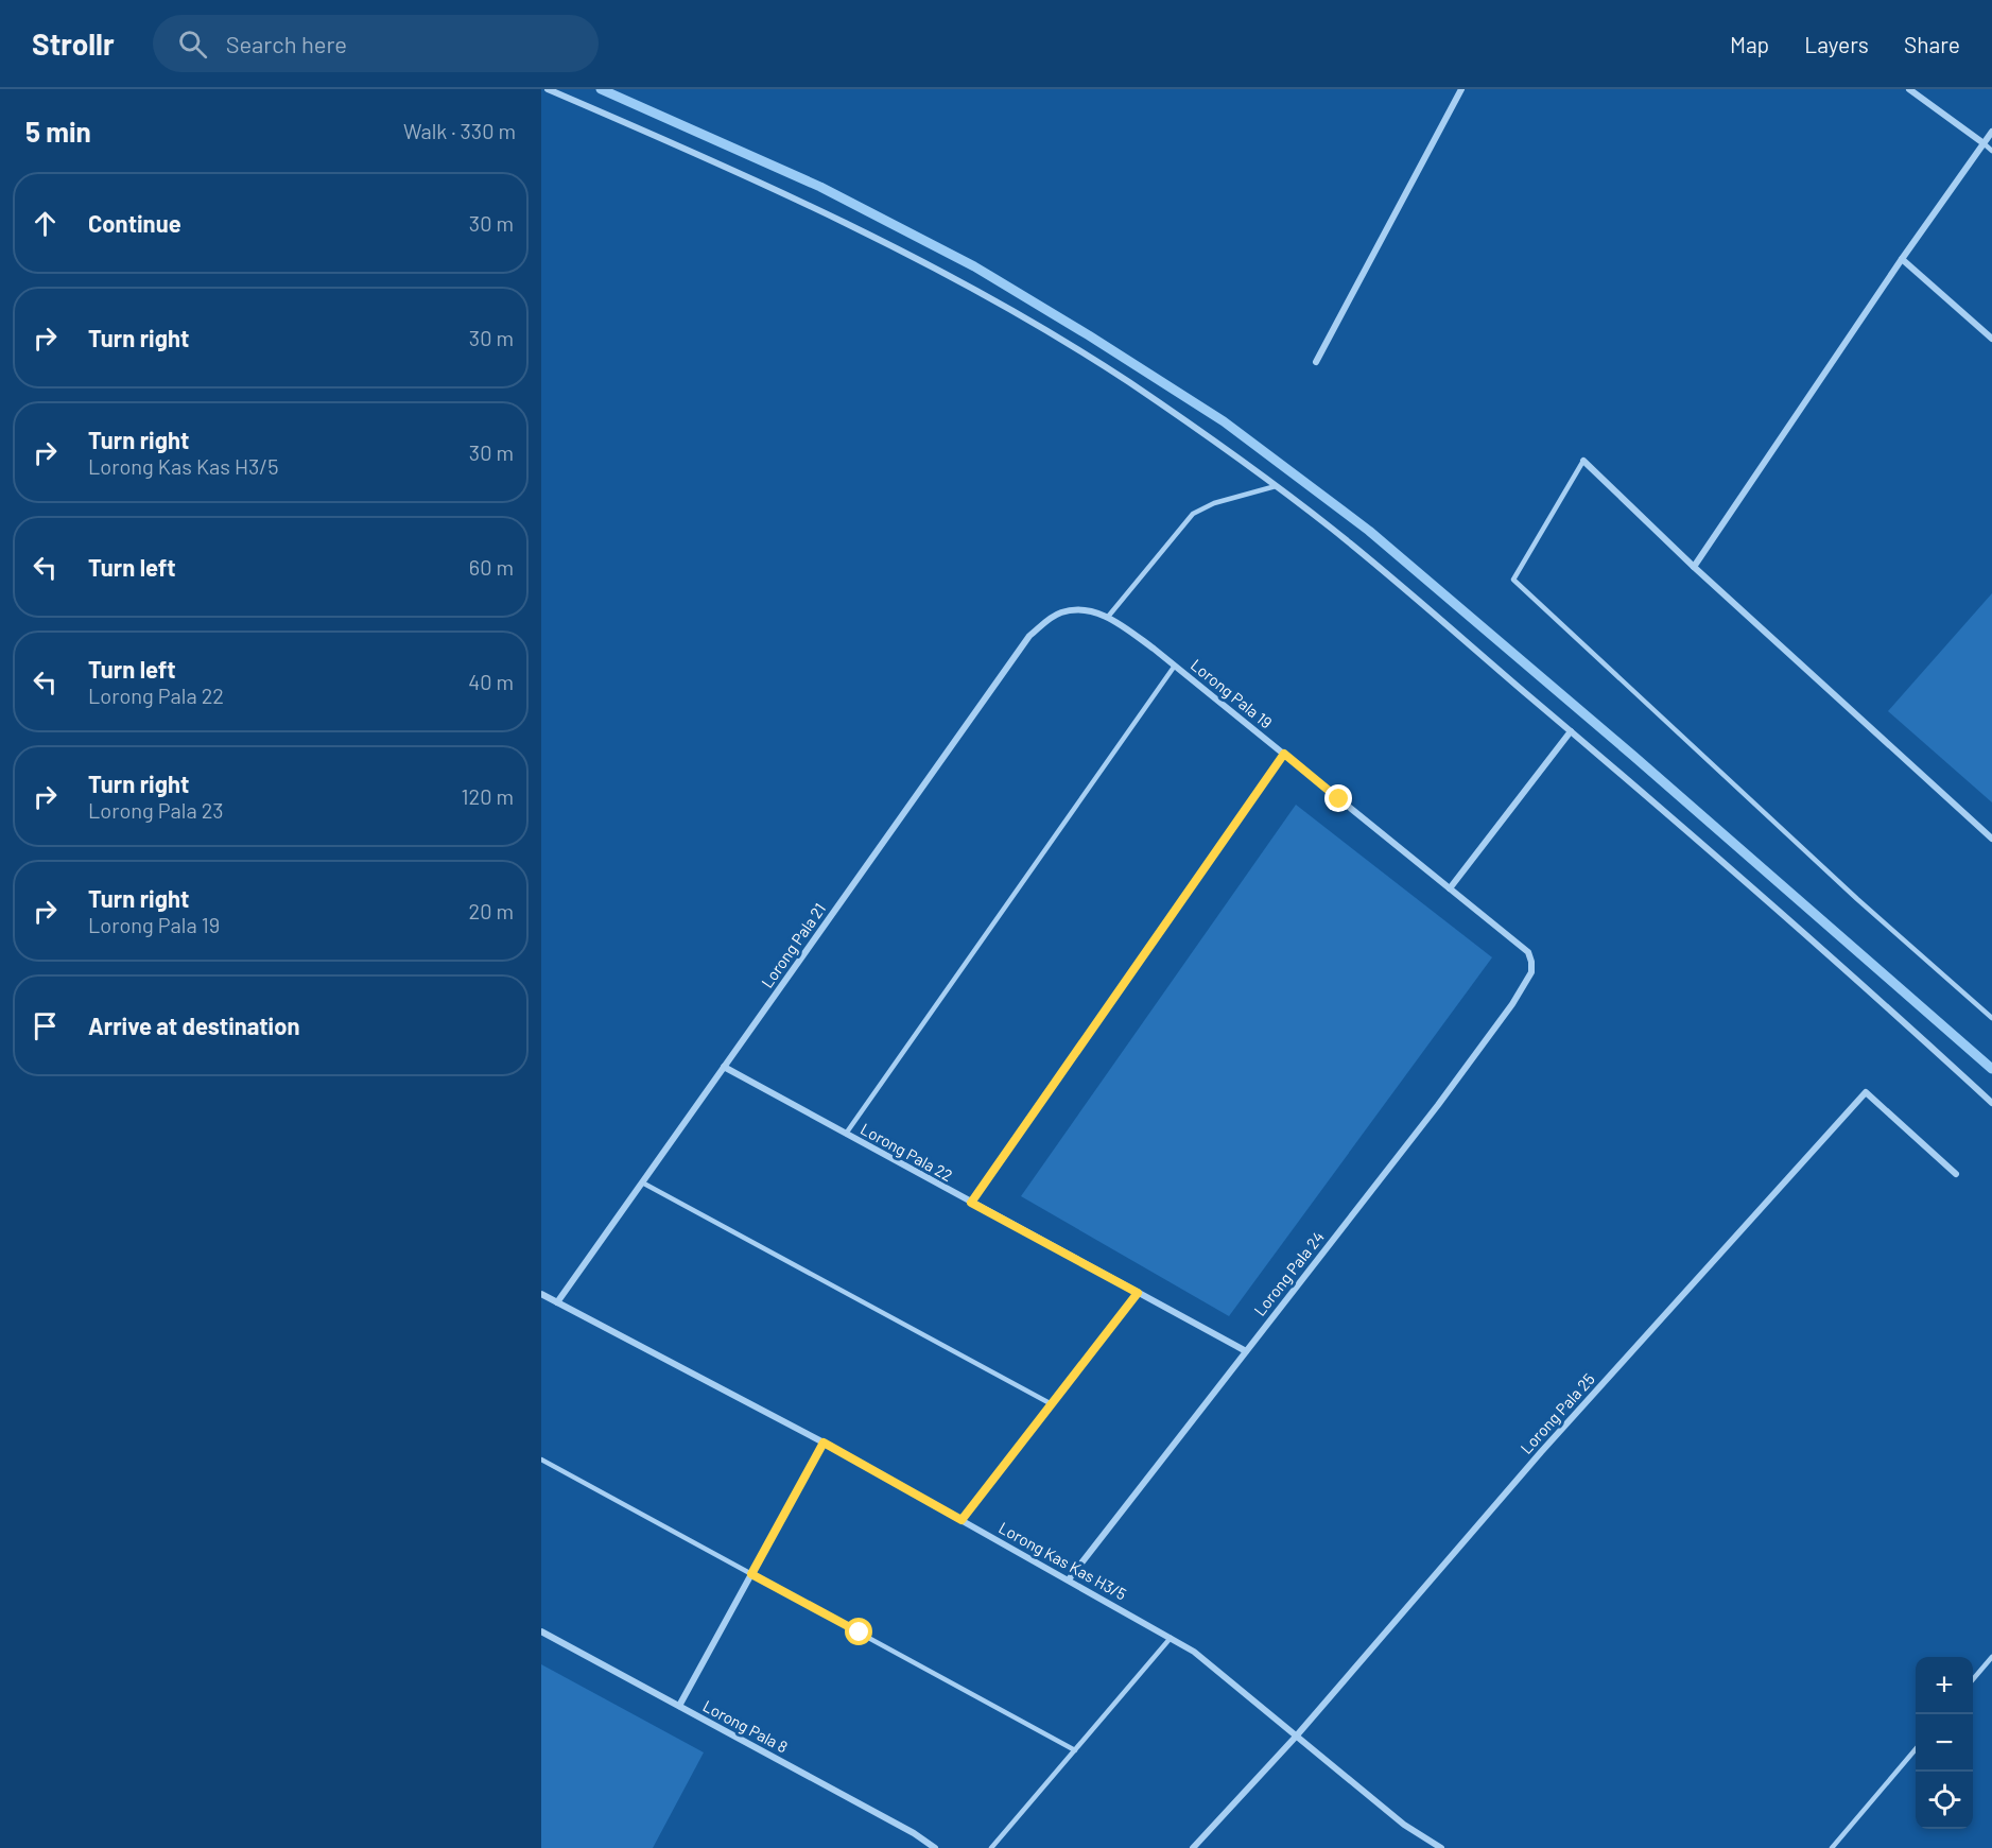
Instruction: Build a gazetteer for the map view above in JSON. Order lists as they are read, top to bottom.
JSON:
{
  "streets": {
    "street": [
      "Lorong Pala 19",
      "Lorong Pala 21",
      "Lorong Pala 22",
      "Lorong Pala 24",
      "Lorong Pala 25",
      "Lorong Kas Kas H3/5",
      "Lorong Pala 8"
    ]
  },
  "crossings": [
    ["Lorong Pala 19", "Lorong Pala 21"],
    ["Lorong Pala 19", "Lorong Pala 24"],
    ["Lorong Pala 21", "Lorong Pala 22"],
    ["Lorong Pala 21", "Lorong Kas Kas H3/5"],
    ["Lorong Pala 22", "Lorong Pala 24"],
    ["Lorong Pala 24", "Lorong Kas Kas H3/5"],
    ["Lorong Pala 25", "Lorong Kas Kas H3/5"]
  ],
  "page": {
    "header": "Strollr",
    "search": "Search here",
    "nav": ["Map", "Layers", "Share"],
    "heading": ["5 min", "Walk · 330 m"],
    "list": [
      ["Continue", "30 m"],
      ["Turn right", "30 m"],
      ["Turn right", "Lorong Kas Kas H3/5", "30 m"],
      ["Turn left", "60 m"],
      ["Turn left", "Lorong Pala 22", "40 m"],
      ["Turn right", "Lorong Pala 23", "120 m"],
      ["Turn right", "Lorong Pala 19", "20 m"],
      "Arrive at destination"
    ],
    "map_buttons": ["+", "−"]
  }
}
